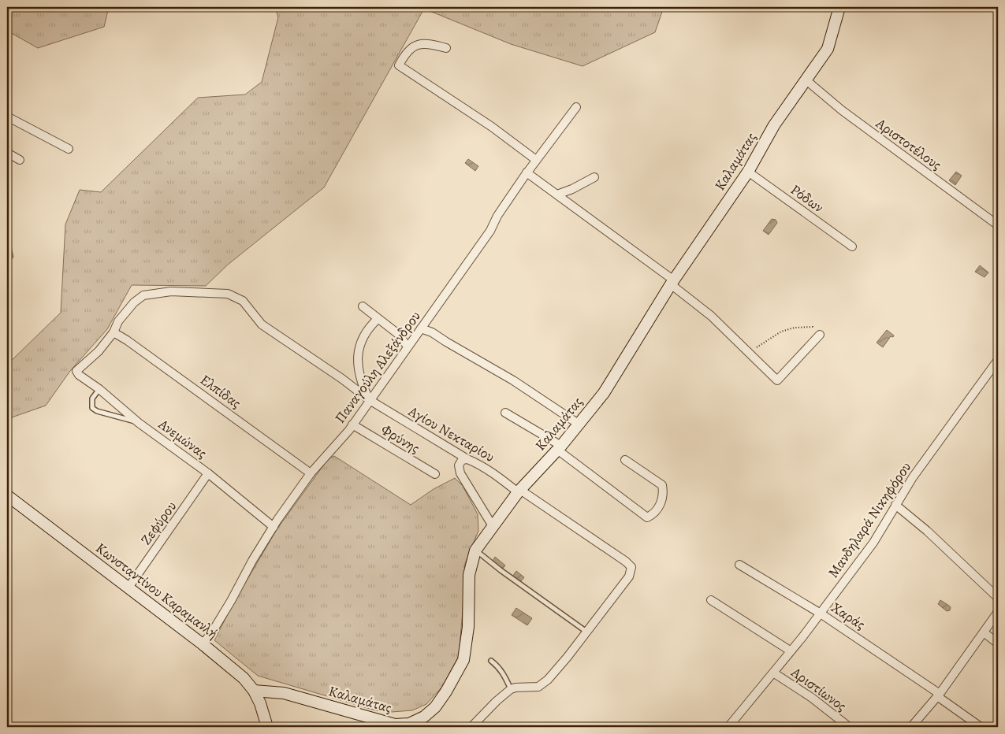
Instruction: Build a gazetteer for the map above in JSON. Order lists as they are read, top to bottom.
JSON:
{
  "streets": {
    "street": [
      "Αριστοτέλους",
      "Καλαμάτας",
      "Ρόδων",
      "Παναγούλη Αλεξάνδρου",
      "Ελπίδας",
      "Αγίου Νεκταρίου",
      "Ανεμώνας",
      "Φρύνης",
      "Μανδηλαρά Νικηφόρου",
      "Ζεφύρου",
      "Κωνσταντίνου Καραμανλή",
      "Χαράς",
      "Αριστίωνος"
    ]
  },
  "crossings": [
    ["Αριστοτέλους", "Καλαμάτας"],
    ["Καλαμάτας", "Ρόδων"],
    ["Καλαμάτας", "Αγίου Νεκταρίου"],
    ["Καλαμάτας", "Κωνσταντίνου Καραμανλή"],
    ["Παναγούλη Αλεξάνδρου", "Ελπίδας"],
    ["Παναγούλη Αλεξάνδρου", "Αγίου Νεκταρίου"],
    ["Παναγούλη Αλεξάνδρου", "Ανεμώνας"],
    ["Παναγούλη Αλεξάνδρου", "Φρύνης"],
    ["Παναγούλη Αλεξάνδρου", "Κωνσταντίνου Καραμανλή"],
    ["Ελπίδας", "Αγίου Νεκταρίου"],
    ["Αγίου Νεκταρίου", "Ανεμώνας"],
    ["Ανεμώνας", "Ζεφύρου"],
    ["Μανδηλαρά Νικηφόρου", "Χαράς"],
    ["Μανδηλαρά Νικηφόρου", "Αριστίωνος"],
    ["Ζεφύρου", "Κωνσταντίνου Καραμανλή"]
  ]
}
